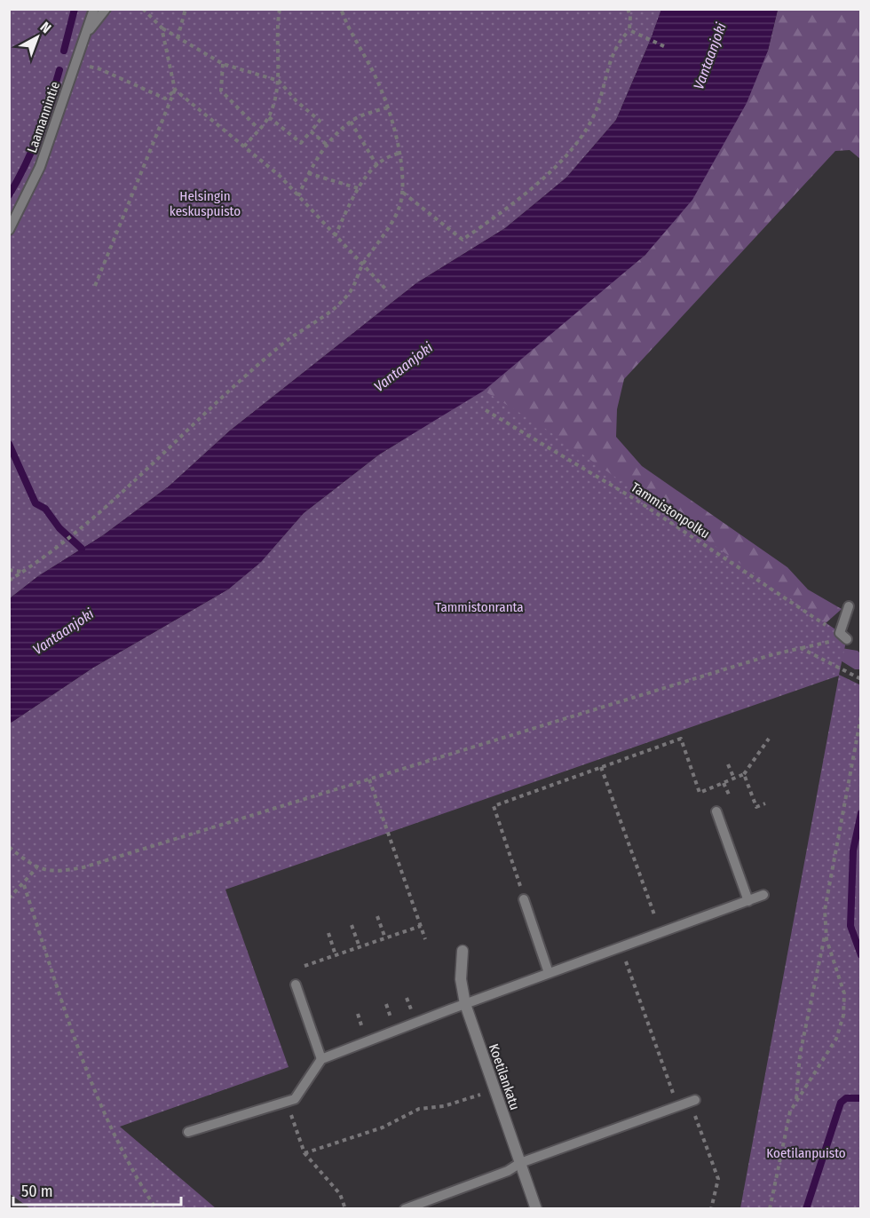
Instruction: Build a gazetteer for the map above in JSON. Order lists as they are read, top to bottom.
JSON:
{
  "streets": {
    "street": ["Koetilankatu"],
    "lane": ["Laamannintie"],
    "path": ["Tammistonpolku"]
  },
  "water": ["Vantaanjoki"],
  "parks": ["Helsingin keskuspuisto", "Tammistonranta", "Koetilanpuisto"],
  "scale_bar": "50 m",
  "north": "top right"
}
